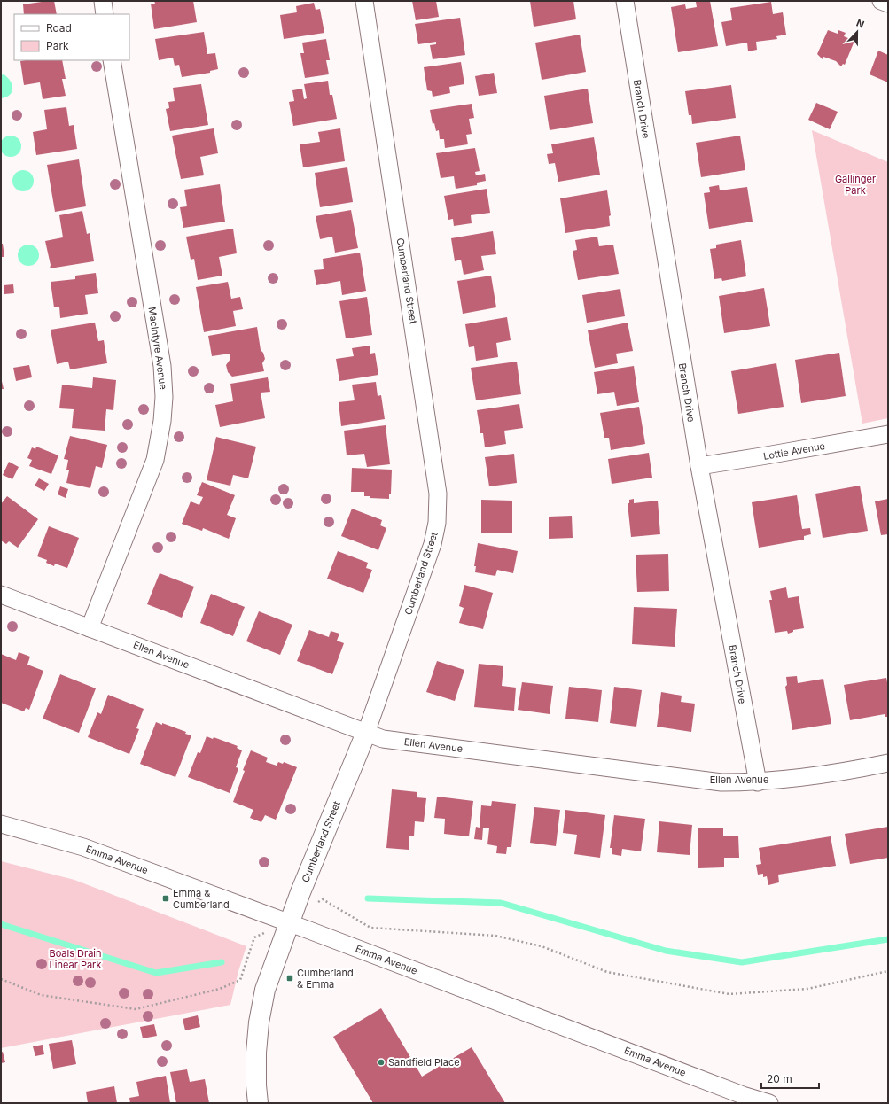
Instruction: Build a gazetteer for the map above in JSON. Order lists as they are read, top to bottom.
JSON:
{
  "streets": {
    "street": [
      "Branch Drive",
      "Cumberland Street",
      "MacIntyre Avenue",
      "Lottie Avenue",
      "Ellen Avenue",
      "Emma Avenue"
    ]
  },
  "crossings": [
    ["Branch Drive", "Lottie Avenue"],
    ["Branch Drive", "Ellen Avenue"],
    ["Cumberland Street", "Ellen Avenue"],
    ["Cumberland Street", "Emma Avenue"],
    ["MacIntyre Avenue", "Ellen Avenue"]
  ],
  "parks": ["Gallinger Park", "Boals Drain Linear Park"],
  "places": {
    "transit": ["Emma & Cumberland", "Cumberland & Emma"],
    "other": ["Sandfield Place"]
  },
  "legend": ["Road", "Park"],
  "scale_bar": "20 m",
  "north": "top"
}
